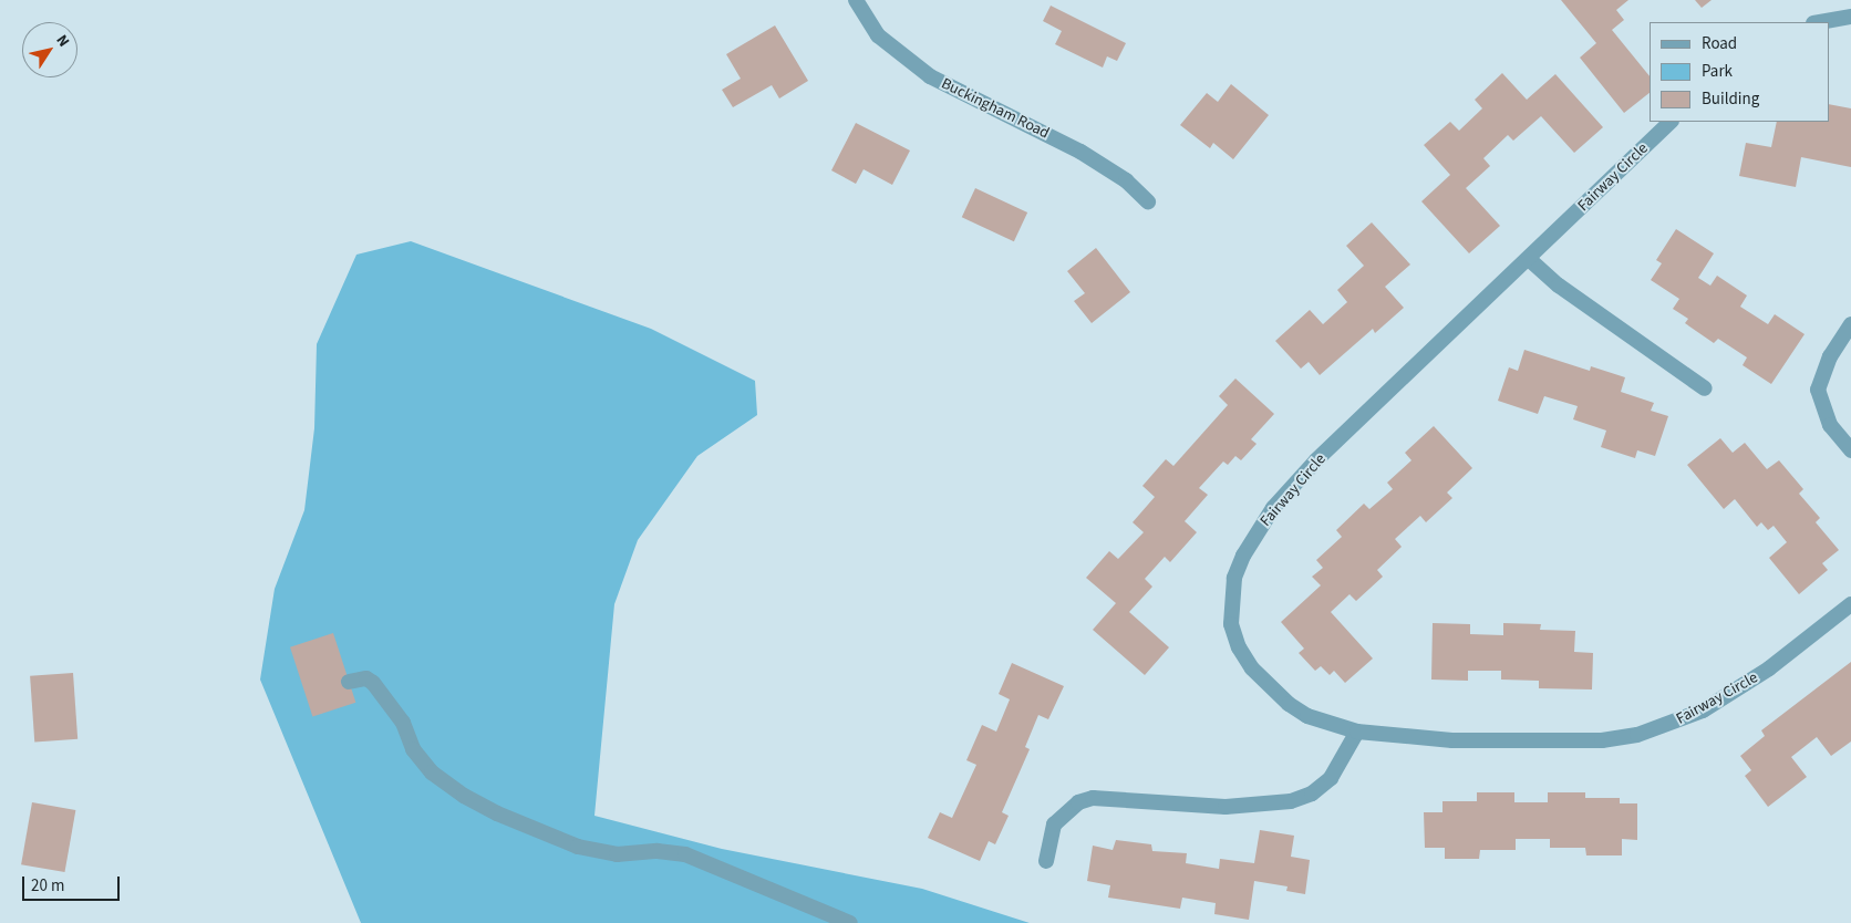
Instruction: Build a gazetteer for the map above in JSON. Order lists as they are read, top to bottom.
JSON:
{
  "streets": {
    "street": ["Buckingham Road", "Fairway Circle"]
  },
  "legend": ["Road", "Park", "Building"],
  "scale_bar": "20 m",
  "north": "top right"
}
